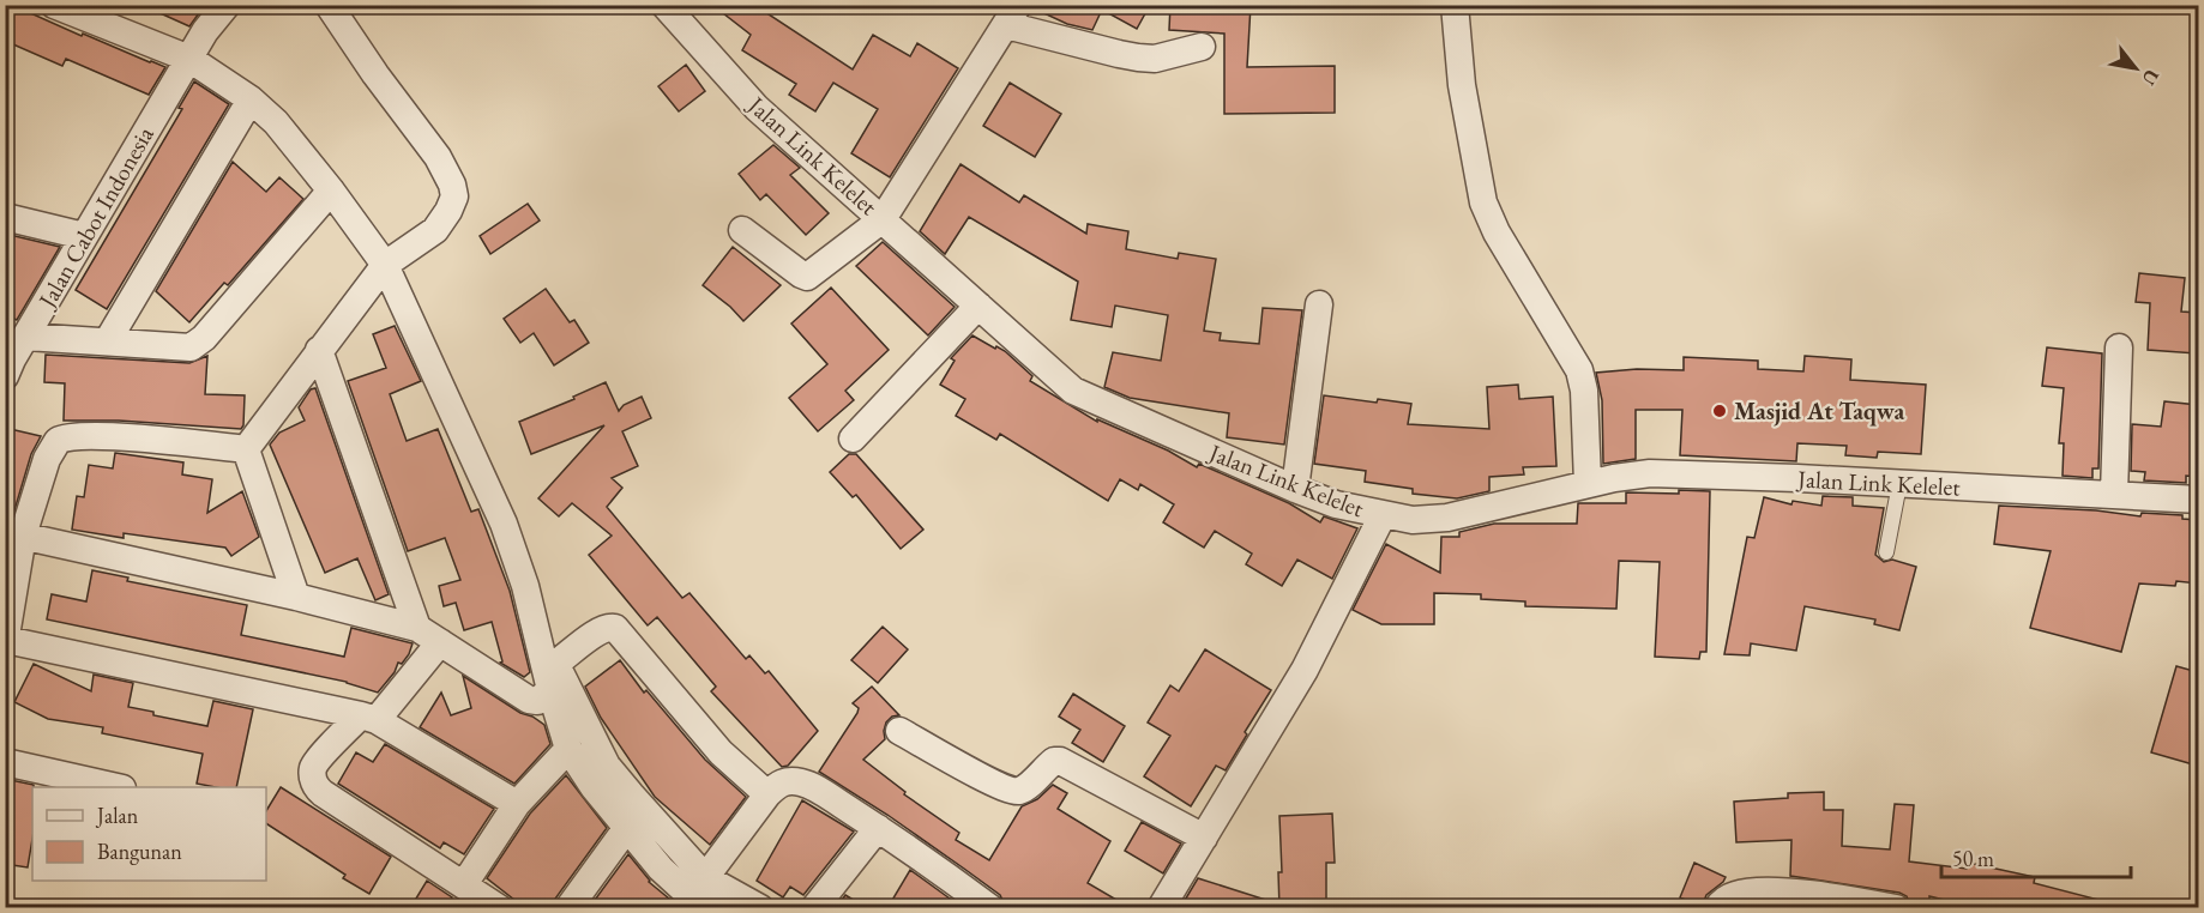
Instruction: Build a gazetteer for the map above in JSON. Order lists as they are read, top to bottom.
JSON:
{
  "streets": {
    "street": ["Jalan Link Kelelet", "Jalan Cabot Indonesia"]
  },
  "places": ["Masjid At Taqwa"],
  "legend": ["Jalan", "Bangunan"],
  "scale_bar": "50 m",
  "north": "bottom right"
}
